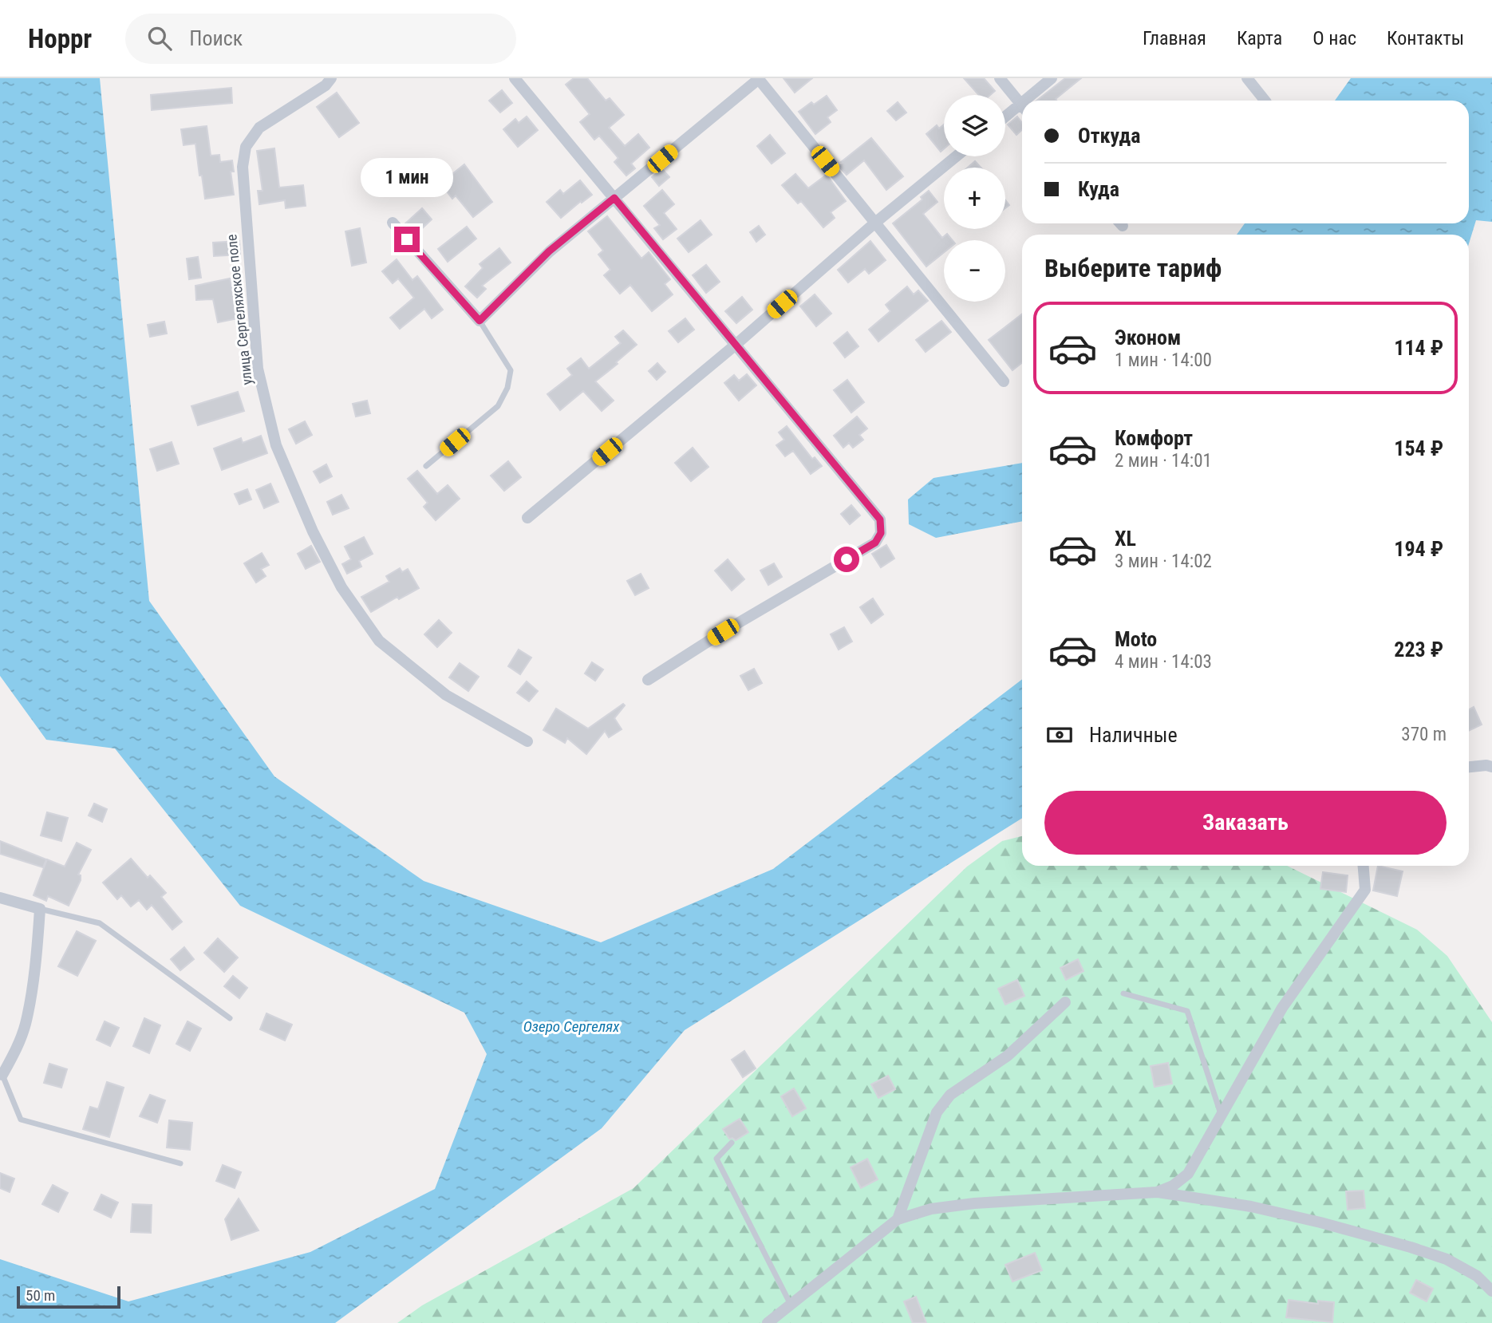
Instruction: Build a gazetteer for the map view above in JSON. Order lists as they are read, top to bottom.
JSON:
{
  "streets": {
    "street": ["улица Сергеляхское поле"]
  },
  "water": ["Озеро Сергелях"],
  "scale_bar": "50 m",
  "page": {
    "header": "Hoppr",
    "search": "Поиск",
    "nav": [
      "Главная",
      "Карта",
      "О нас",
      "Контакты"
    ],
    "map_buttons": ["+", "−"],
    "banner": ["Откуда", "Куда"],
    "bubble": "1 мин",
    "heading": "Выберите тариф",
    "list": [
      {
        "name": "Эконом",
        "note": "1 мин · 14:00",
        "value": "114 ₽"
      },
      {
        "name": "Комфорт",
        "note": "2 мин · 14:01",
        "value": "154 ₽"
      },
      {
        "name": "XL",
        "note": "3 мин · 14:02",
        "value": "194 ₽"
      },
      {
        "name": "Moto",
        "note": "4 мин · 14:03",
        "value": "223 ₽"
      }
    ],
    "pay": ["Наличные", "370 m"],
    "buttons": "Заказать",
    "scale": "50 m"
  }
}
